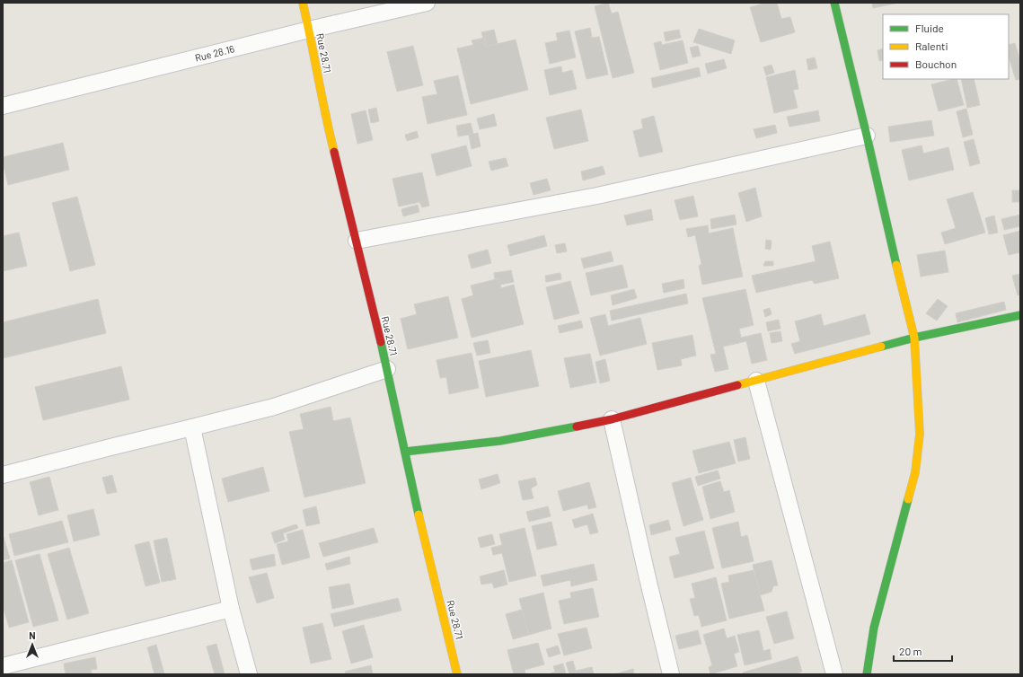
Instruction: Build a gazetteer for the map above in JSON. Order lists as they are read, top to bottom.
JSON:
{
  "streets": {
    "street": ["Rue 28.16", "Rue 28.71"]
  },
  "crossings": [
    ["Rue 28.16", "Rue 28.71"]
  ],
  "legend": ["Fluide", "Ralenti", "Bouchon"],
  "scale_bar": "20 m",
  "north": "top"
}
